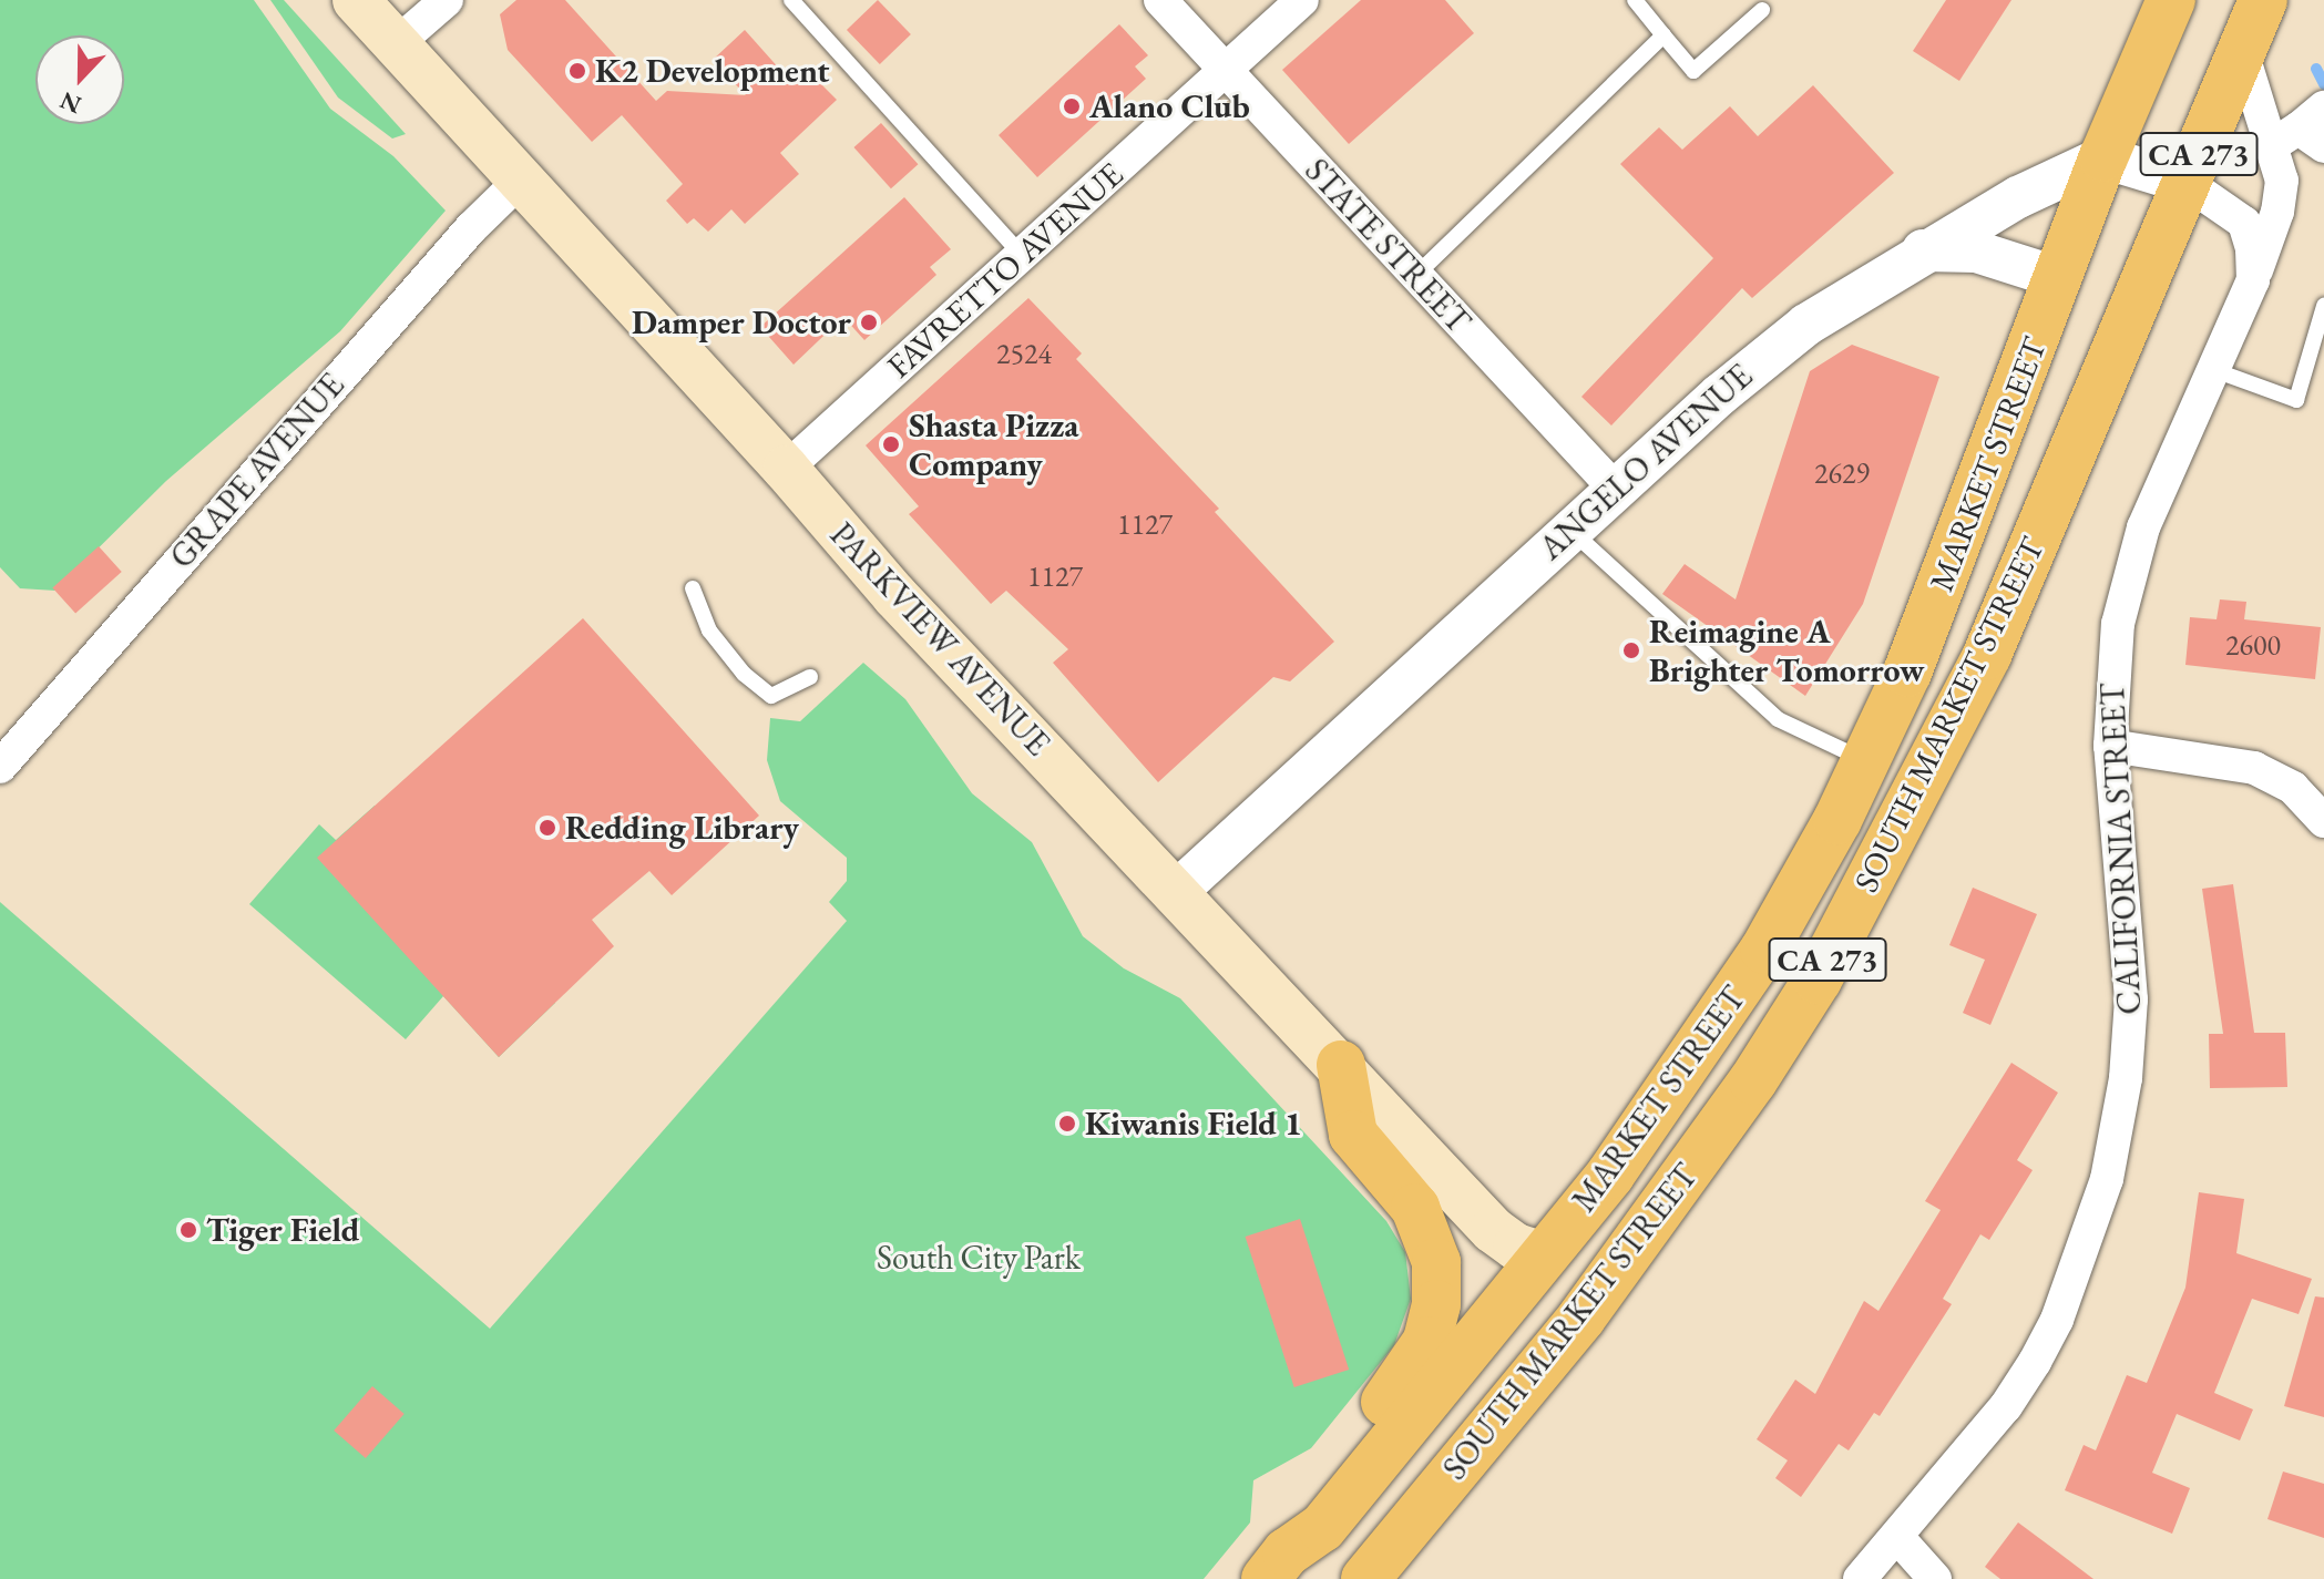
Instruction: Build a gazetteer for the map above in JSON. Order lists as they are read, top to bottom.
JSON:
{
  "streets": {
    "main road": [
      "CA 273",
      "MARKET STREET",
      "PARKVIEW AVENUE",
      "SOUTH MARKET STREET"
    ],
    "street": [
      "STATE STREET",
      "FAVRETTO AVENUE",
      "ANGELO AVENUE",
      "GRAPE AVENUE",
      "CALIFORNIA STREET"
    ]
  },
  "crossings": [
    ["CA 273", "ANGELO AVENUE"],
    ["CA 273", "MARKET STREET"],
    ["STATE STREET", "FAVRETTO AVENUE"],
    ["STATE STREET", "ANGELO AVENUE"],
    ["FAVRETTO AVENUE", "PARKVIEW AVENUE"],
    ["ANGELO AVENUE", "MARKET STREET"],
    ["ANGELO AVENUE", "PARKVIEW AVENUE"],
    ["MARKET STREET", "PARKVIEW AVENUE"],
    ["MARKET STREET", "SOUTH MARKET STREET"],
    ["GRAPE AVENUE", "PARKVIEW AVENUE"],
    ["PARKVIEW AVENUE", "SOUTH MARKET STREET"],
    ["SOUTH MARKET STREET", "CALIFORNIA STREET"]
  ],
  "parks": ["South City Park"],
  "places": [
    "K2 Development",
    "Alano Club",
    "Damper Doctor",
    "Shasta Pizza Company",
    "Reimagine A Brighter Tomorrow",
    "Redding Library",
    "Kiwanis Field 1",
    "Tiger Field"
  ],
  "house_numbers": [
    "2524",
    "2629",
    "1127",
    "1127",
    "2600"
  ],
  "north": "bottom"
}
